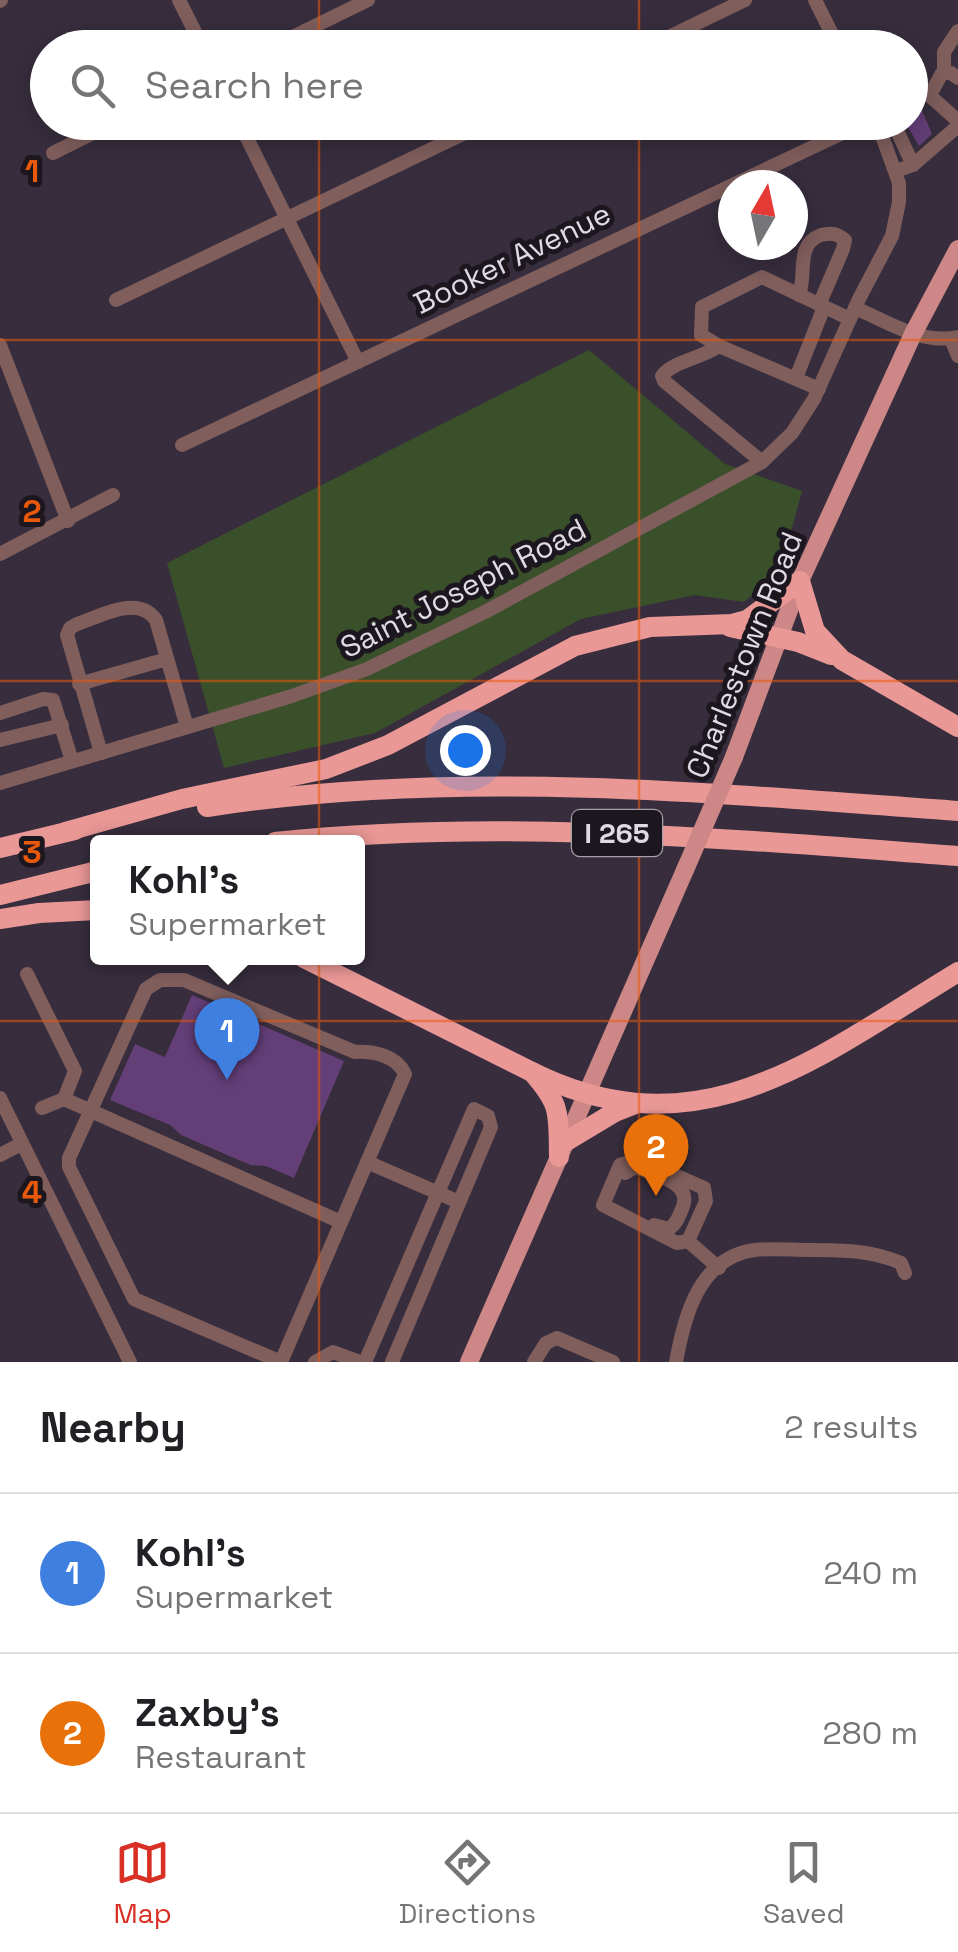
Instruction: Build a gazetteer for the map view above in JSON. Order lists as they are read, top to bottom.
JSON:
{
  "streets": {
    "highway": ["I 265"],
    "main road": ["Charlestown Road"],
    "street": ["Booker Avenue", "Saint Joseph Road"]
  },
  "north": "top",
  "page": {
    "search": "Search here",
    "popup": ["Kohl's", "Supermarket"],
    "pins": ["1", "2"],
    "heading": ["Nearby", "2 results"],
    "list": [
      {
        "mark": "1",
        "name": "Kohl's",
        "note": "Supermarket",
        "value": "240 m"
      },
      {
        "mark": "2",
        "name": "Zaxby's",
        "note": "Restaurant",
        "value": "280 m"
      }
    ],
    "nav": ["Map", "Directions", "Saved"]
  },
  "grid": {
    "rows": [
      "1",
      "2",
      "3",
      "4"
    ]
  }
}
